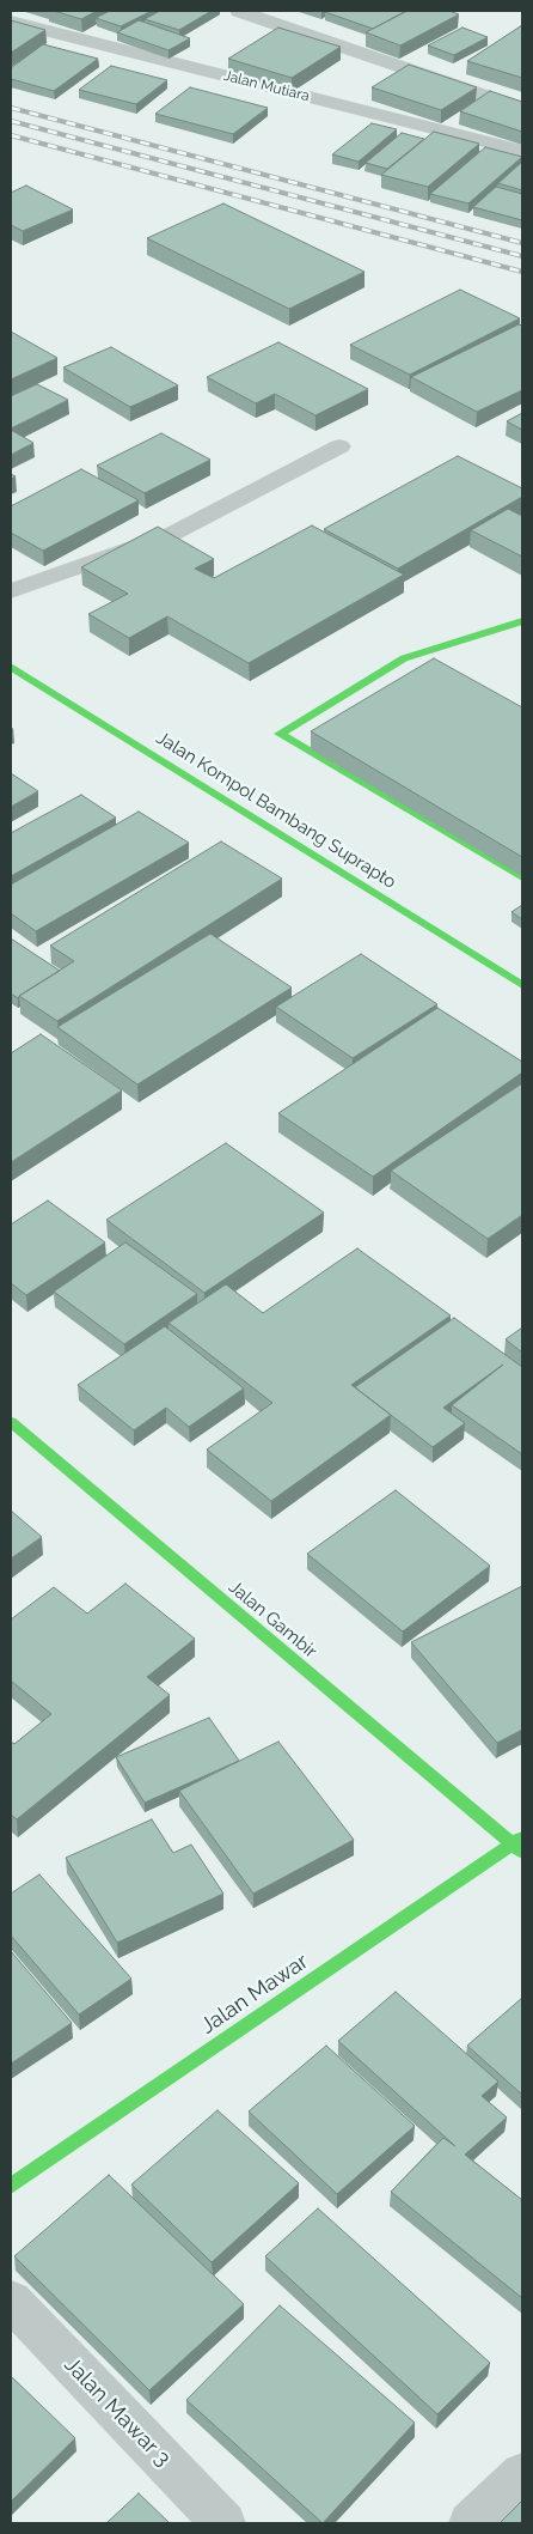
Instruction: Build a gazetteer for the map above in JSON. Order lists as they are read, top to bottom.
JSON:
{
  "streets": {
    "street": [
      "Jalan Mutiara",
      "Jalan Kompol Bambang Suprapto",
      "Jalan Gambir",
      "Jalan Mawar",
      "Jalan Mawar 3"
    ]
  },
  "crossings": [
    ["Jalan Gambir", "Jalan Mawar"]
  ]
}
